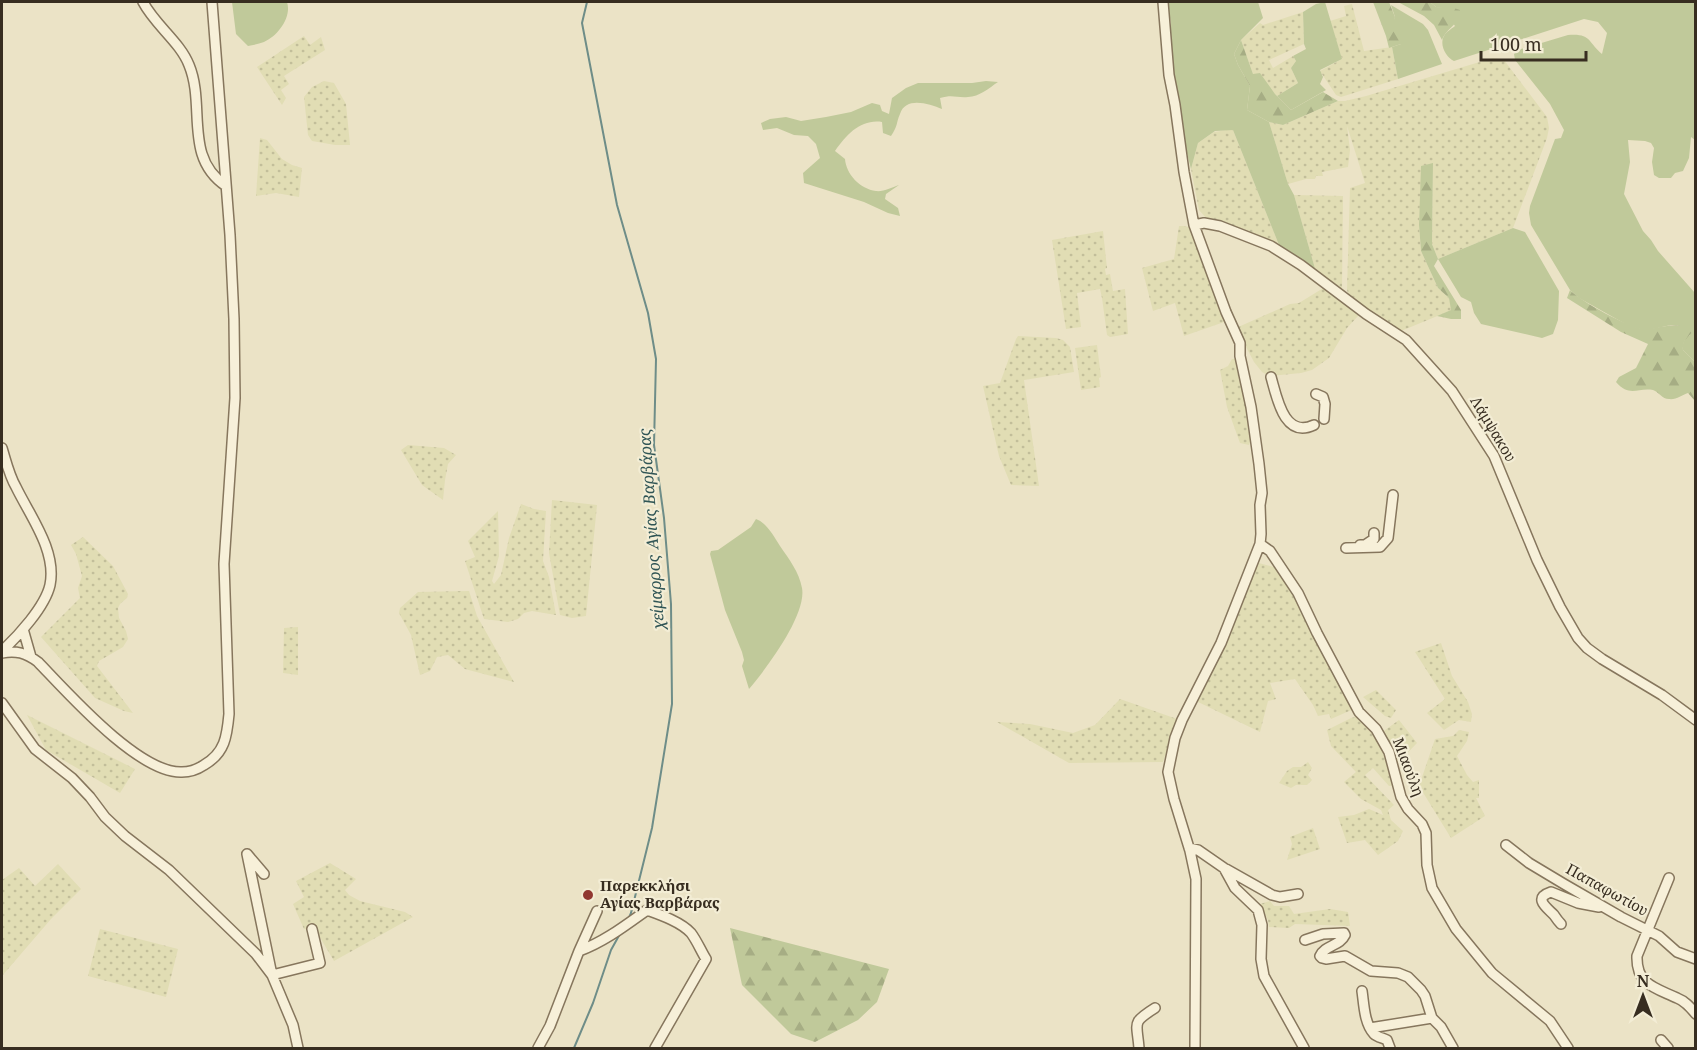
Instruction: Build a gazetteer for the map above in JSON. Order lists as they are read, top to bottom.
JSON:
{
  "streets": {
    "street": ["Λάμψακου", "Μιαούλη", "Παπαφωτίου"]
  },
  "water": ["χείμαρρος Αγίας Βαρβάρας"],
  "places": ["Παρεκκλήσι Αγίας Βαρβάρας"],
  "scale_bar": "100 m",
  "north": "top"
}
